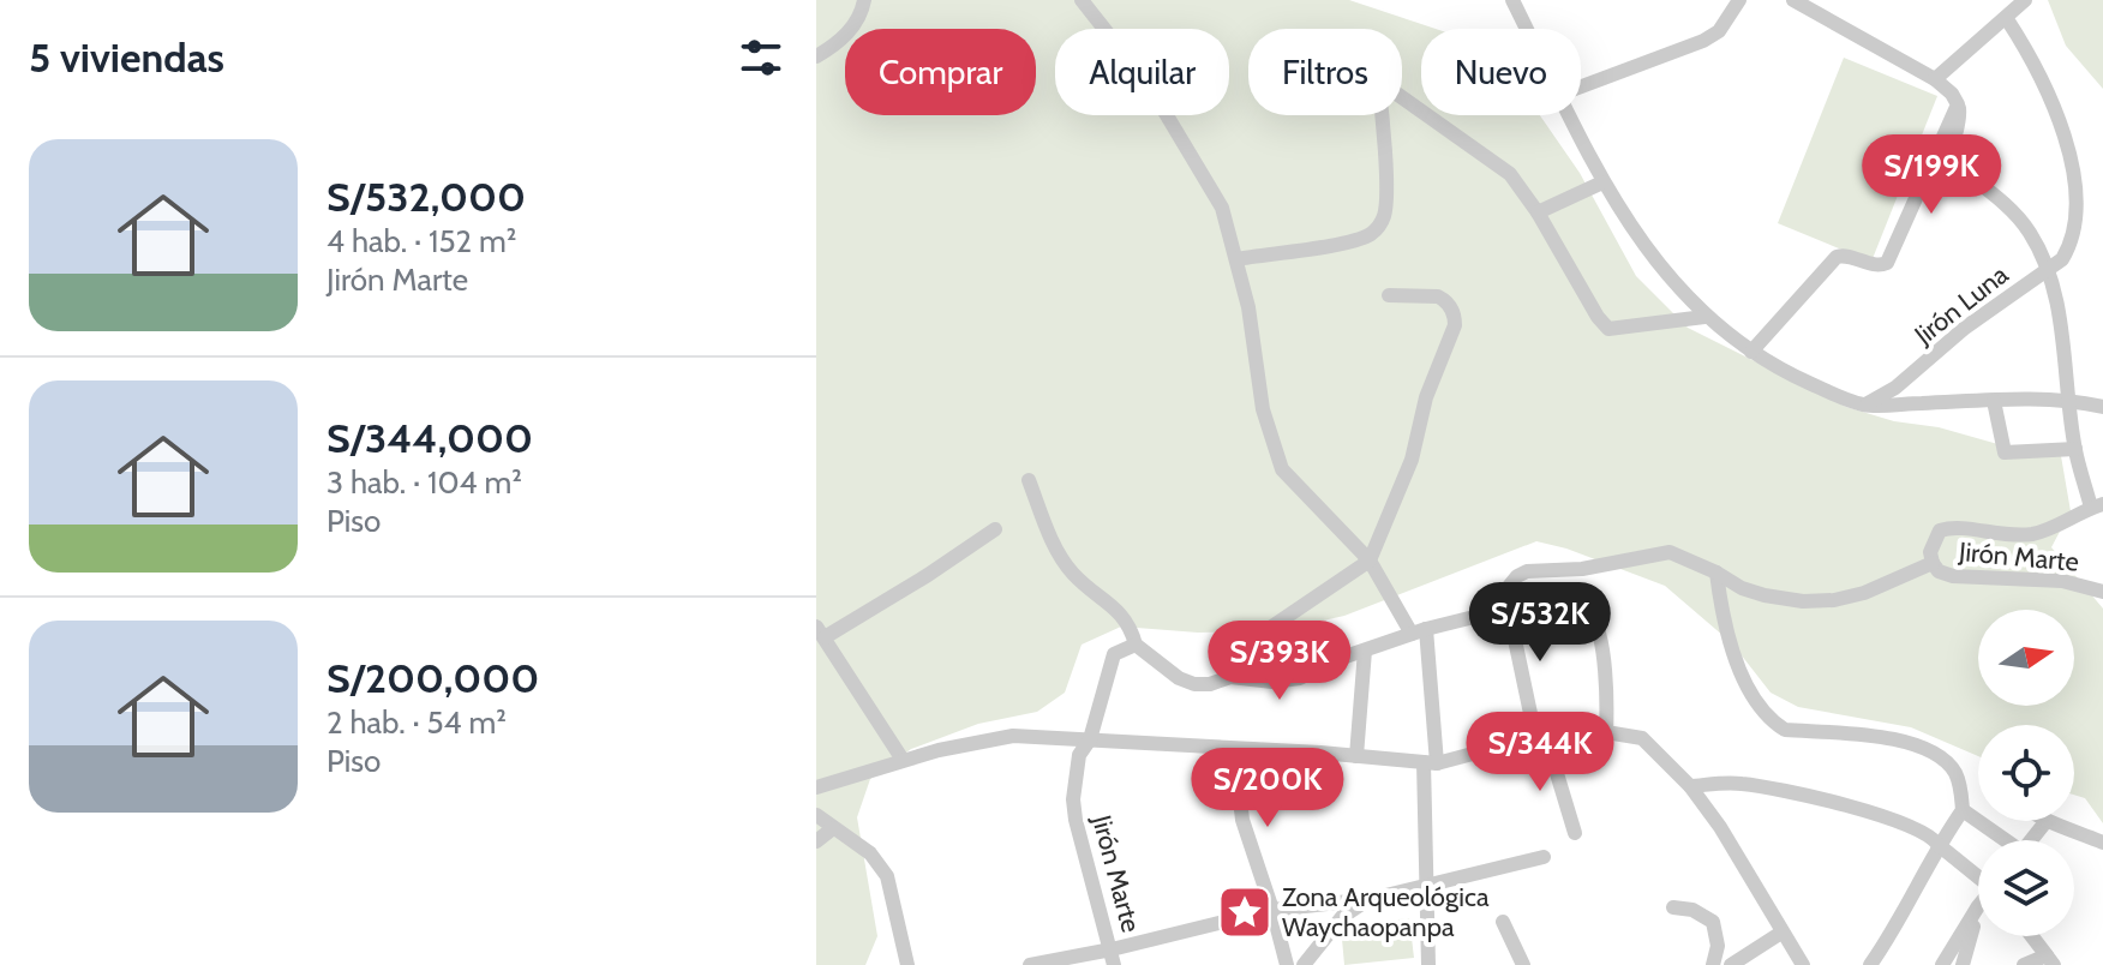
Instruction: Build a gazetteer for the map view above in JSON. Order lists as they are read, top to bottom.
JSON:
{
  "streets": {
    "street": ["Jirón Luna", "Jirón Marte"]
  },
  "places": {
    "place": ["Zona Arqueológica Waychaopanpa"]
  },
  "north": "right",
  "page": {
    "heading": "5 viviendas",
    "chip": [
      "Comprar",
      "Alquilar",
      "Filtros",
      "Nuevo"
    ],
    "list": [
      {
        "name": "S/532,000",
        "note": "4 hab. · 152 m² · Jirón Marte"
      },
      {
        "name": "S/344,000",
        "note": "3 hab. · 104 m² · Piso"
      },
      {
        "name": "S/200,000",
        "note": "2 hab. · 54 m² · Piso"
      }
    ],
    "price": [
      "S/199K",
      "S/532K",
      "S/393K",
      "S/344K",
      "S/200K"
    ]
  }
}
